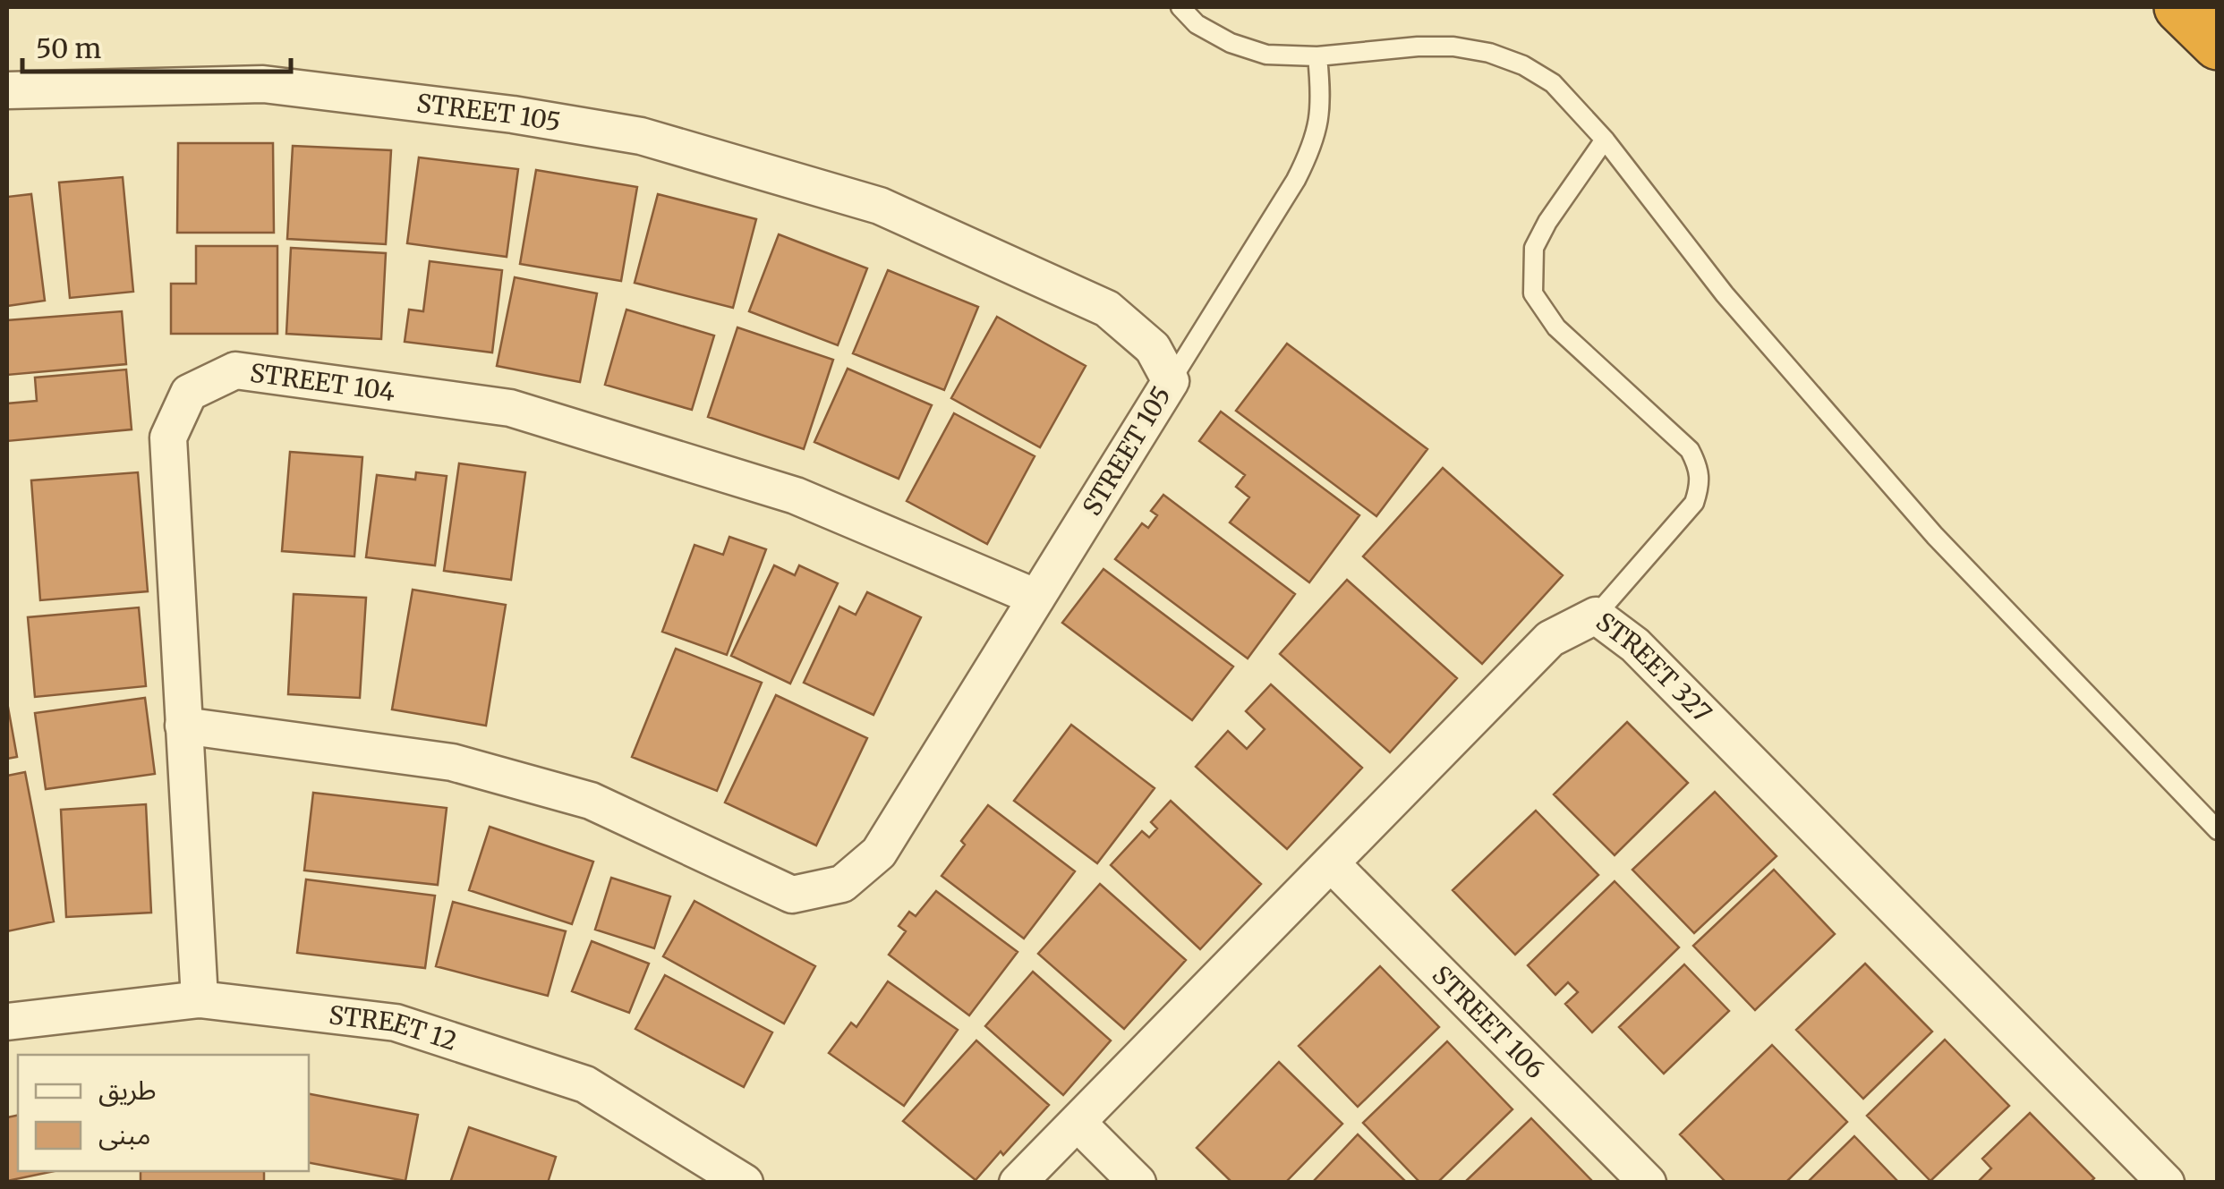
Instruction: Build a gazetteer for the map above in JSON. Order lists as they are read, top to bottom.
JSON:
{
  "streets": {
    "street": [
      "STREET 105",
      "STREET 104",
      "STREET 327",
      "STREET 106",
      "STREET 12"
    ]
  },
  "crossings": [
    ["STREET 105", "STREET 104"],
    ["STREET 104", "STREET 12"],
    ["STREET 327", "STREET 106"]
  ],
  "legend": ["طريق", "مبنى"],
  "scale_bar": "50 m"
}
